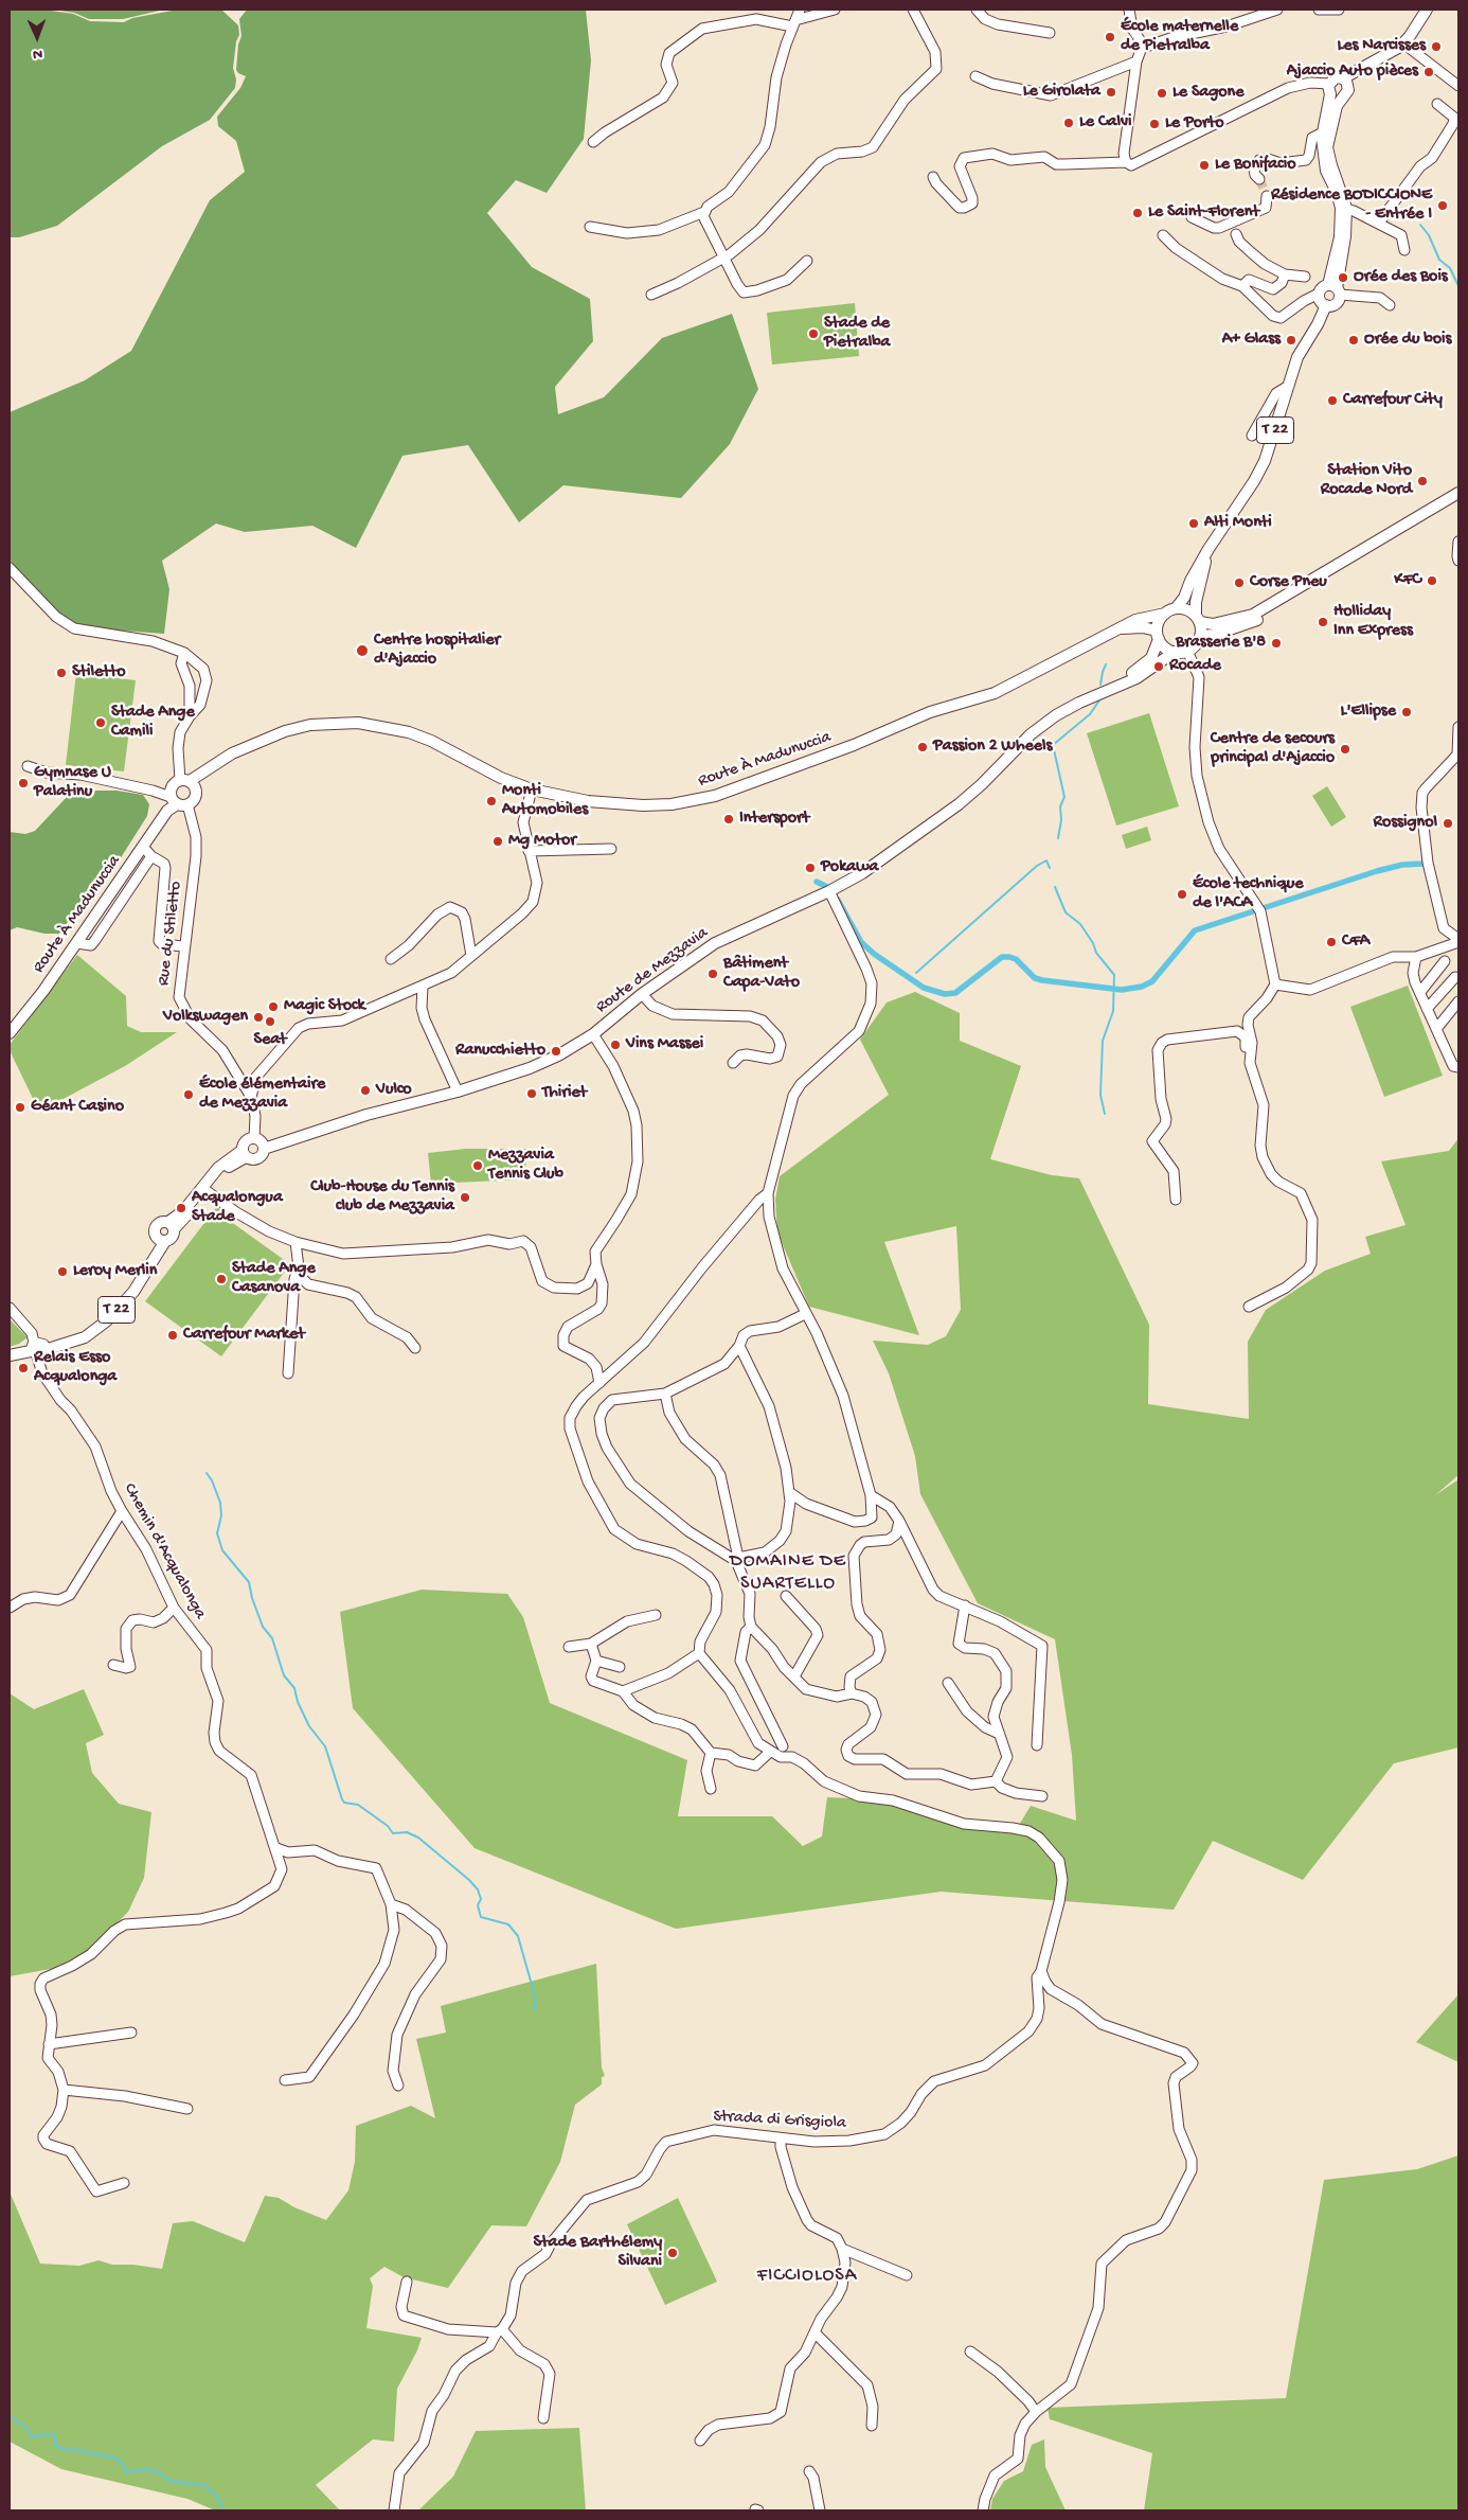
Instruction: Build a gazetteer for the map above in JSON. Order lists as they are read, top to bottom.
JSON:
{
  "streets": {
    "main road": ["T 22", "Route À Madunuccia", "Route de Mezzavia"],
    "street": ["Rue du Stiletto", "Chemin d'Acqualonga", "Strada di Grisgiola"]
  },
  "crossings": [
    ["T 22", "Route À Madunuccia"],
    ["T 22", "Route de Mezzavia"],
    ["T 22", "Chemin d'Acqualonga"],
    ["Route À Madunuccia", "Rue du Stiletto"],
    ["Route À Madunuccia", "Route de Mezzavia"],
    ["Rue du Stiletto", "Route de Mezzavia"]
  ],
  "districts": ["DOMAINE DE SUARTELLO", "FICCIOLOSA"],
  "places": [
    "École maternelle de Pietralba",
    "Les Narcisses",
    "Ajaccio Auto pièces",
    "Le Girolata",
    "Le Sagone",
    "Le Calvi",
    "Le Porto",
    "Le Bonifacio",
    "Résidence BODICCIONE - Entrée I",
    "Le Saint-Florent",
    "Orée des Bois",
    "Stade de Pietralba",
    "A+ Glass",
    "Orée du bois",
    "Carrefour City",
    "Station Vito Rocade Nord",
    "Alti Monti",
    "KFC",
    "Corse Pneu",
    "Holliday Inn Express",
    "Brasserie B'8",
    "Centre hospitalier d'Ajaccio",
    "Rocade",
    "Stiletto",
    "L'Ellipse",
    "Stade Ange Camili",
    "Passion 2 Wheels",
    "Centre de secours principal d'Ajaccio",
    "Gymnase U Palatinu",
    "Monti Automobiles",
    "Intersport",
    "Rossignol",
    "Mg Motor",
    "Pokawa",
    "École technique de l'ACA",
    "CFA",
    "Bâtiment Capa-Vato",
    "Magic Stock",
    "Volkswagen",
    "Seat",
    "Vins Massei",
    "Ranucchietto",
    "Vulco",
    "Thiriet",
    "École élémentaire de Mezzavia",
    "Géant Casino",
    "Mezzavia Tennis Club",
    "Club-House du Tennis club de Mezzavia",
    "Acqualongua Stade",
    "Leroy Merlin",
    "Stade Ange Casanova",
    "Carrefour Market",
    "Relais Esso Acqualonga",
    "Stade Barthélemy Silvani"
  ],
  "north": "bottom"
}
